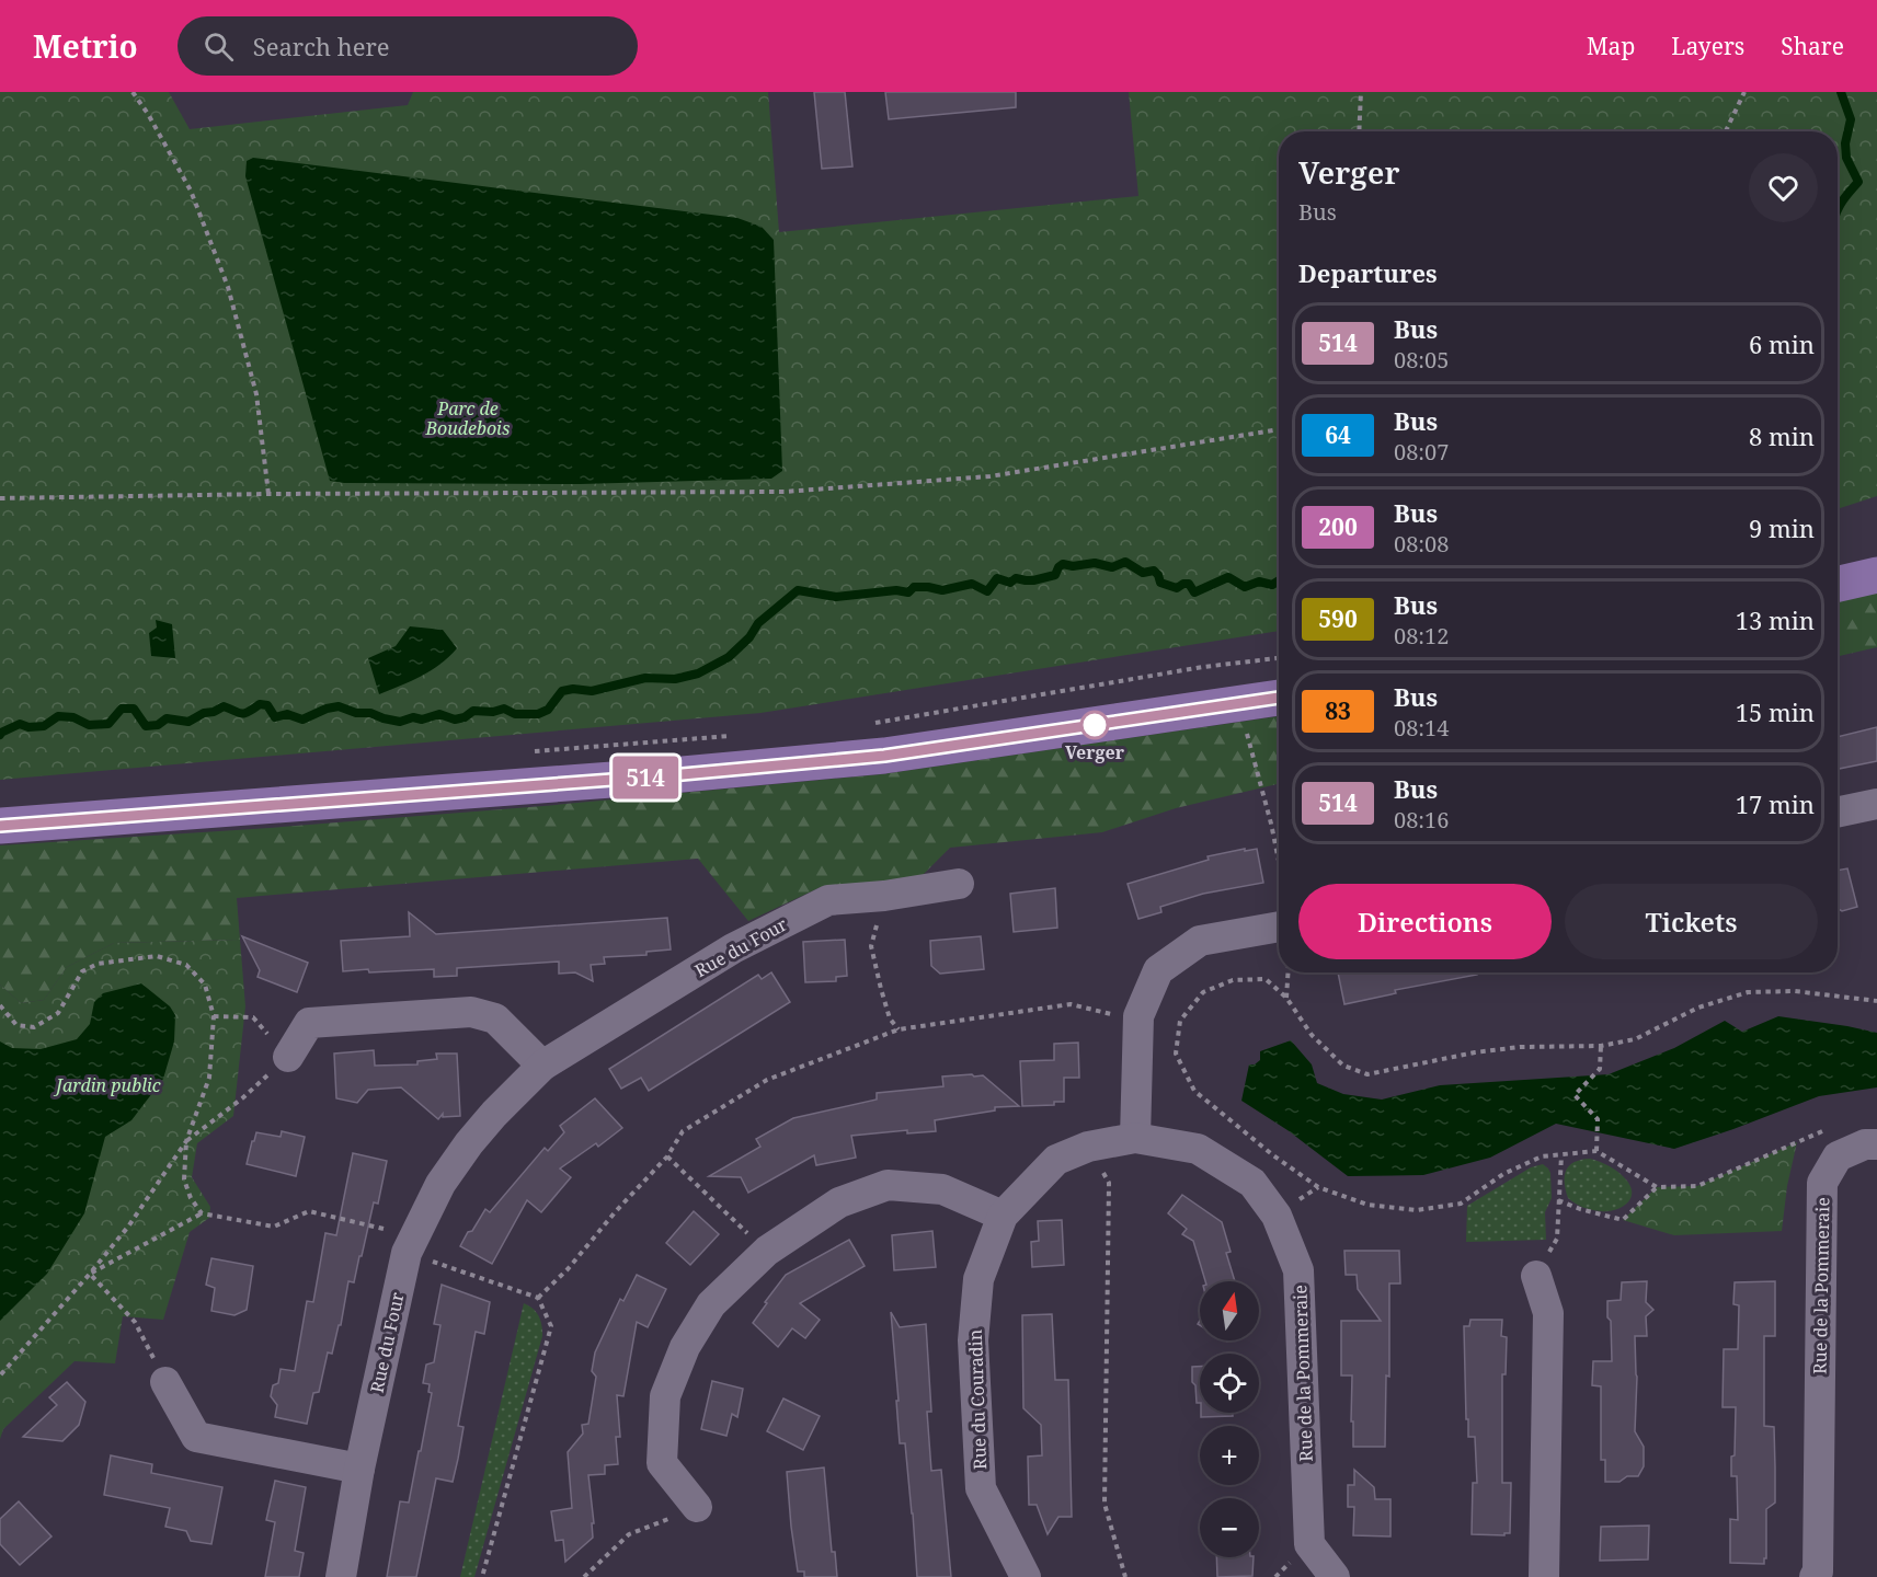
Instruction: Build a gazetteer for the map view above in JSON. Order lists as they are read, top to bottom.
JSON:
{
  "streets": {
    "street": ["Rue du Four", "Rue de la Pommeraie", "Rue du Couradin"]
  },
  "crossings": [
    ["Rue de la Pommeraie", "Rue du Couradin"]
  ],
  "parks": ["Parc de Boudebois", "Jardin public"],
  "places": ["Verger"],
  "lines": ["bus line 514"],
  "north": "top",
  "page": {
    "header": "Metrio",
    "search": "Search here",
    "nav": ["Map", "Layers", "Share"],
    "on_map": "514",
    "heading": [
      ["Verger", "Bus"],
      "Departures"
    ],
    "list": [
      {
        "mark": "514",
        "name": "Bus",
        "note": "08:05",
        "value": "6 min"
      },
      {
        "mark": "64",
        "name": "Bus",
        "note": "08:07",
        "value": "8 min"
      },
      {
        "mark": "200",
        "name": "Bus",
        "note": "08:08",
        "value": "9 min"
      },
      {
        "mark": "590",
        "name": "Bus",
        "note": "08:12",
        "value": "13 min"
      },
      {
        "mark": "83",
        "name": "Bus",
        "note": "08:14",
        "value": "15 min"
      },
      {
        "mark": "514",
        "name": "Bus",
        "note": "08:16",
        "value": "17 min"
      }
    ],
    "buttons": ["Directions", "Tickets"],
    "map_buttons": ["+", "−"]
  }
}
